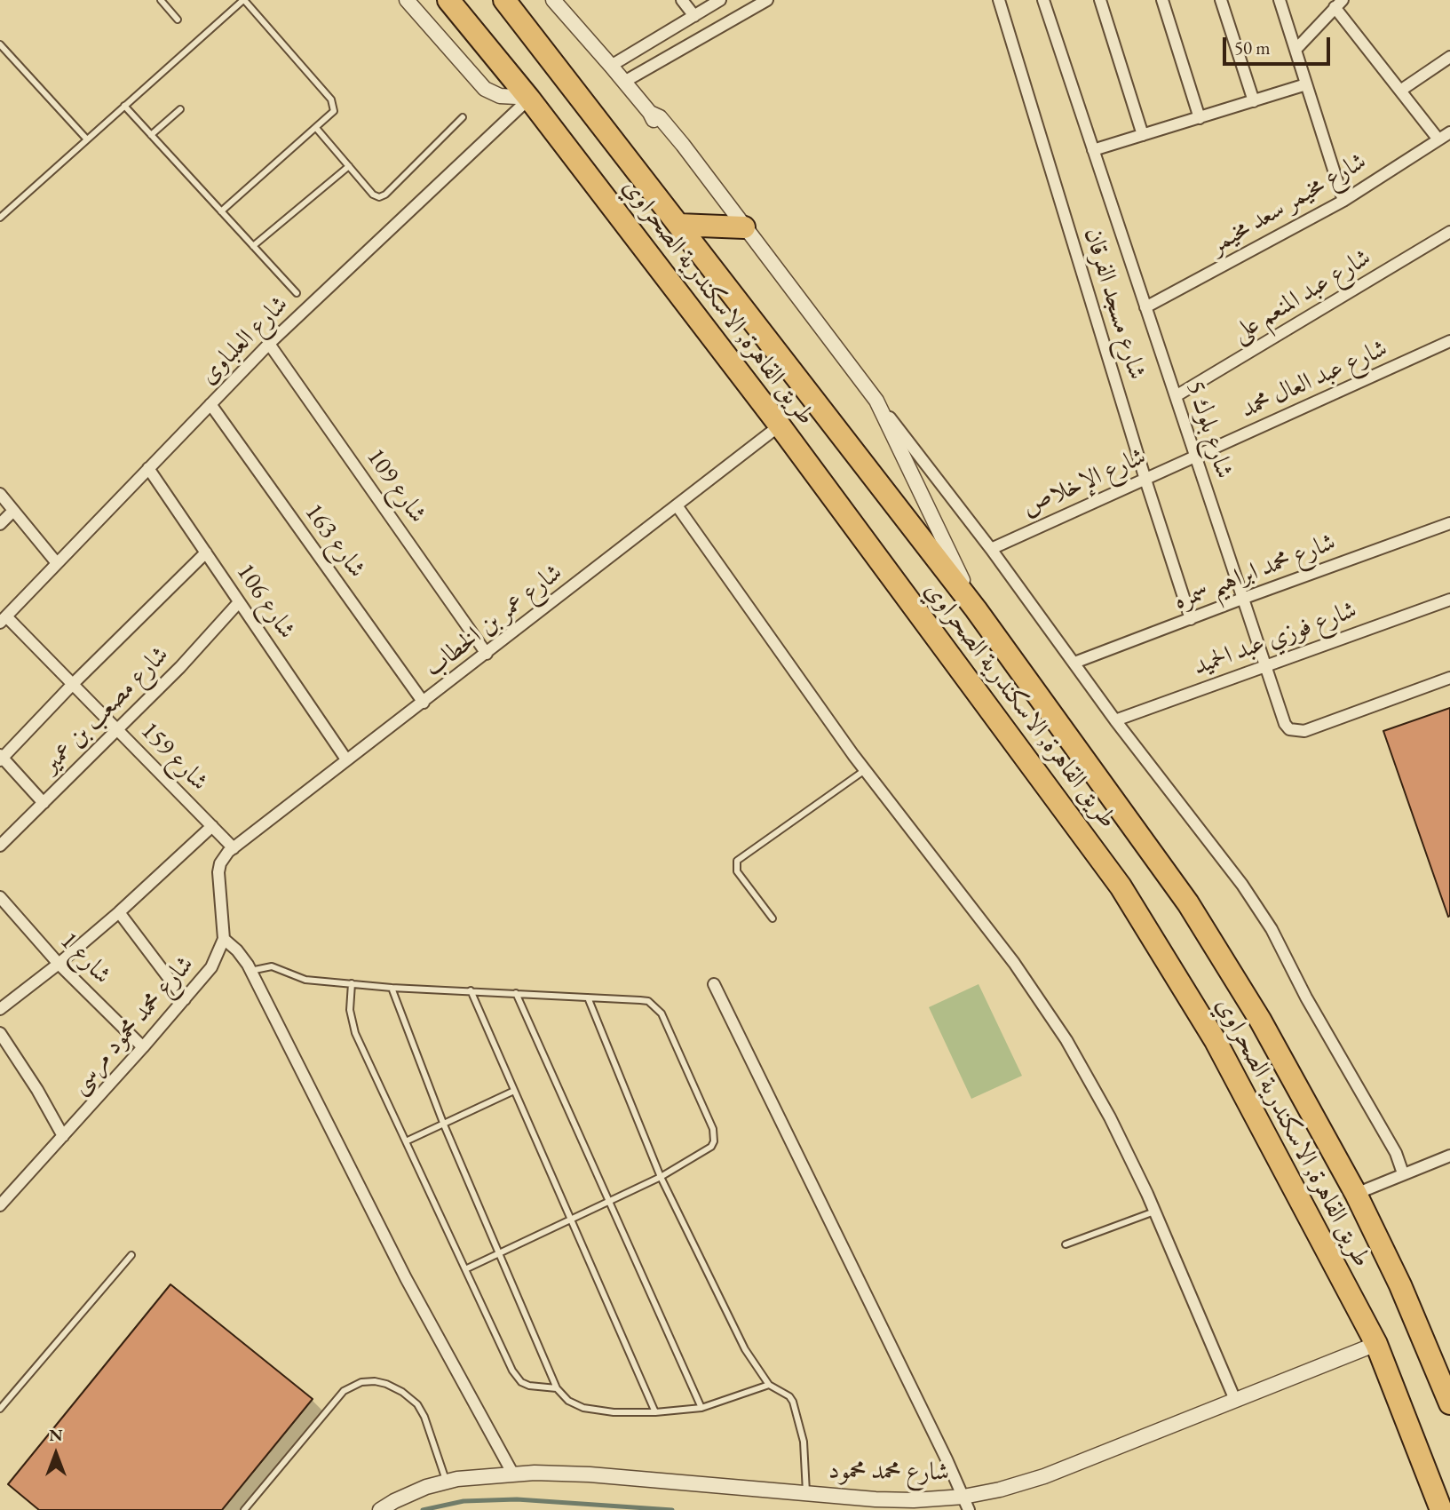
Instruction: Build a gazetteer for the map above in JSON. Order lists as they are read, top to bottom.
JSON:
{
  "streets": {
    "highway": ["طريق القاهرة, الاسكندرية الصحراوي"],
    "street": [
      "شارع مخيمر سعد مخيمر",
      "شارع عبد المنعم على",
      "شارع مسجد الفرقان",
      "شارع العلباوى",
      "شارع عبد العال محمد",
      "شارع بلوك 5",
      "شارع الإخلاص",
      "شارع 109",
      "شارع 163",
      "شارع محمد ابراهيم سمره",
      "شارع 106",
      "شارع عمر بن الخطاب",
      "شارع فوزي عبد الحميد",
      "شارع مصعب بن عمير",
      "شارع 159",
      "شارع 1",
      "شارع محمد محمود مرسى",
      "شارع محمد محمود"
    ]
  },
  "crossings": [
    ["شارع مخيمر سعد مخيمر", "شارع بلوك 5"],
    ["شارع عبد المنعم على", "شارع بلوك 5"],
    ["طريق القاهرة, الاسكندرية الصحراوي", "شارع العلباوى"],
    ["طريق القاهرة, الاسكندرية الصحراوي", "شارع عمر بن الخطاب"],
    ["طريق القاهرة, الاسكندرية الصحراوي", "شارع محمد محمود"],
    ["شارع مسجد الفرقان", "شارع الإخلاص"],
    ["شارع مسجد الفرقان", "شارع محمد ابراهيم سمره"],
    ["شارع العلباوى", "شارع 109"],
    ["شارع العلباوى", "شارع 163"],
    ["شارع العلباوى", "شارع 106"],
    ["شارع العلباوى", "شارع 159"],
    ["شارع عبد العال محمد", "شارع بلوك 5"],
    ["شارع عبد العال محمد", "شارع الإخلاص"],
    ["شارع بلوك 5", "شارع الإخلاص"],
    ["شارع بلوك 5", "شارع محمد ابراهيم سمره"],
    ["شارع بلوك 5", "شارع فوزي عبد الحميد"],
    ["شارع 109", "شارع عمر بن الخطاب"],
    ["شارع 163", "شارع عمر بن الخطاب"],
    ["شارع 106", "شارع عمر بن الخطاب"],
    ["شارع 106", "شارع مصعب بن عمير"],
    ["شارع عمر بن الخطاب", "شارع 159"],
    ["شارع عمر بن الخطاب", "شارع محمد محمود مرسى"],
    ["شارع مصعب بن عمير", "شارع 159"],
    ["شارع 159", "شارع محمد محمود مرسى"],
    ["شارع 1", "شارع محمد محمود مرسى"]
  ],
  "scale_bar": "50 m",
  "north": "top"
}
